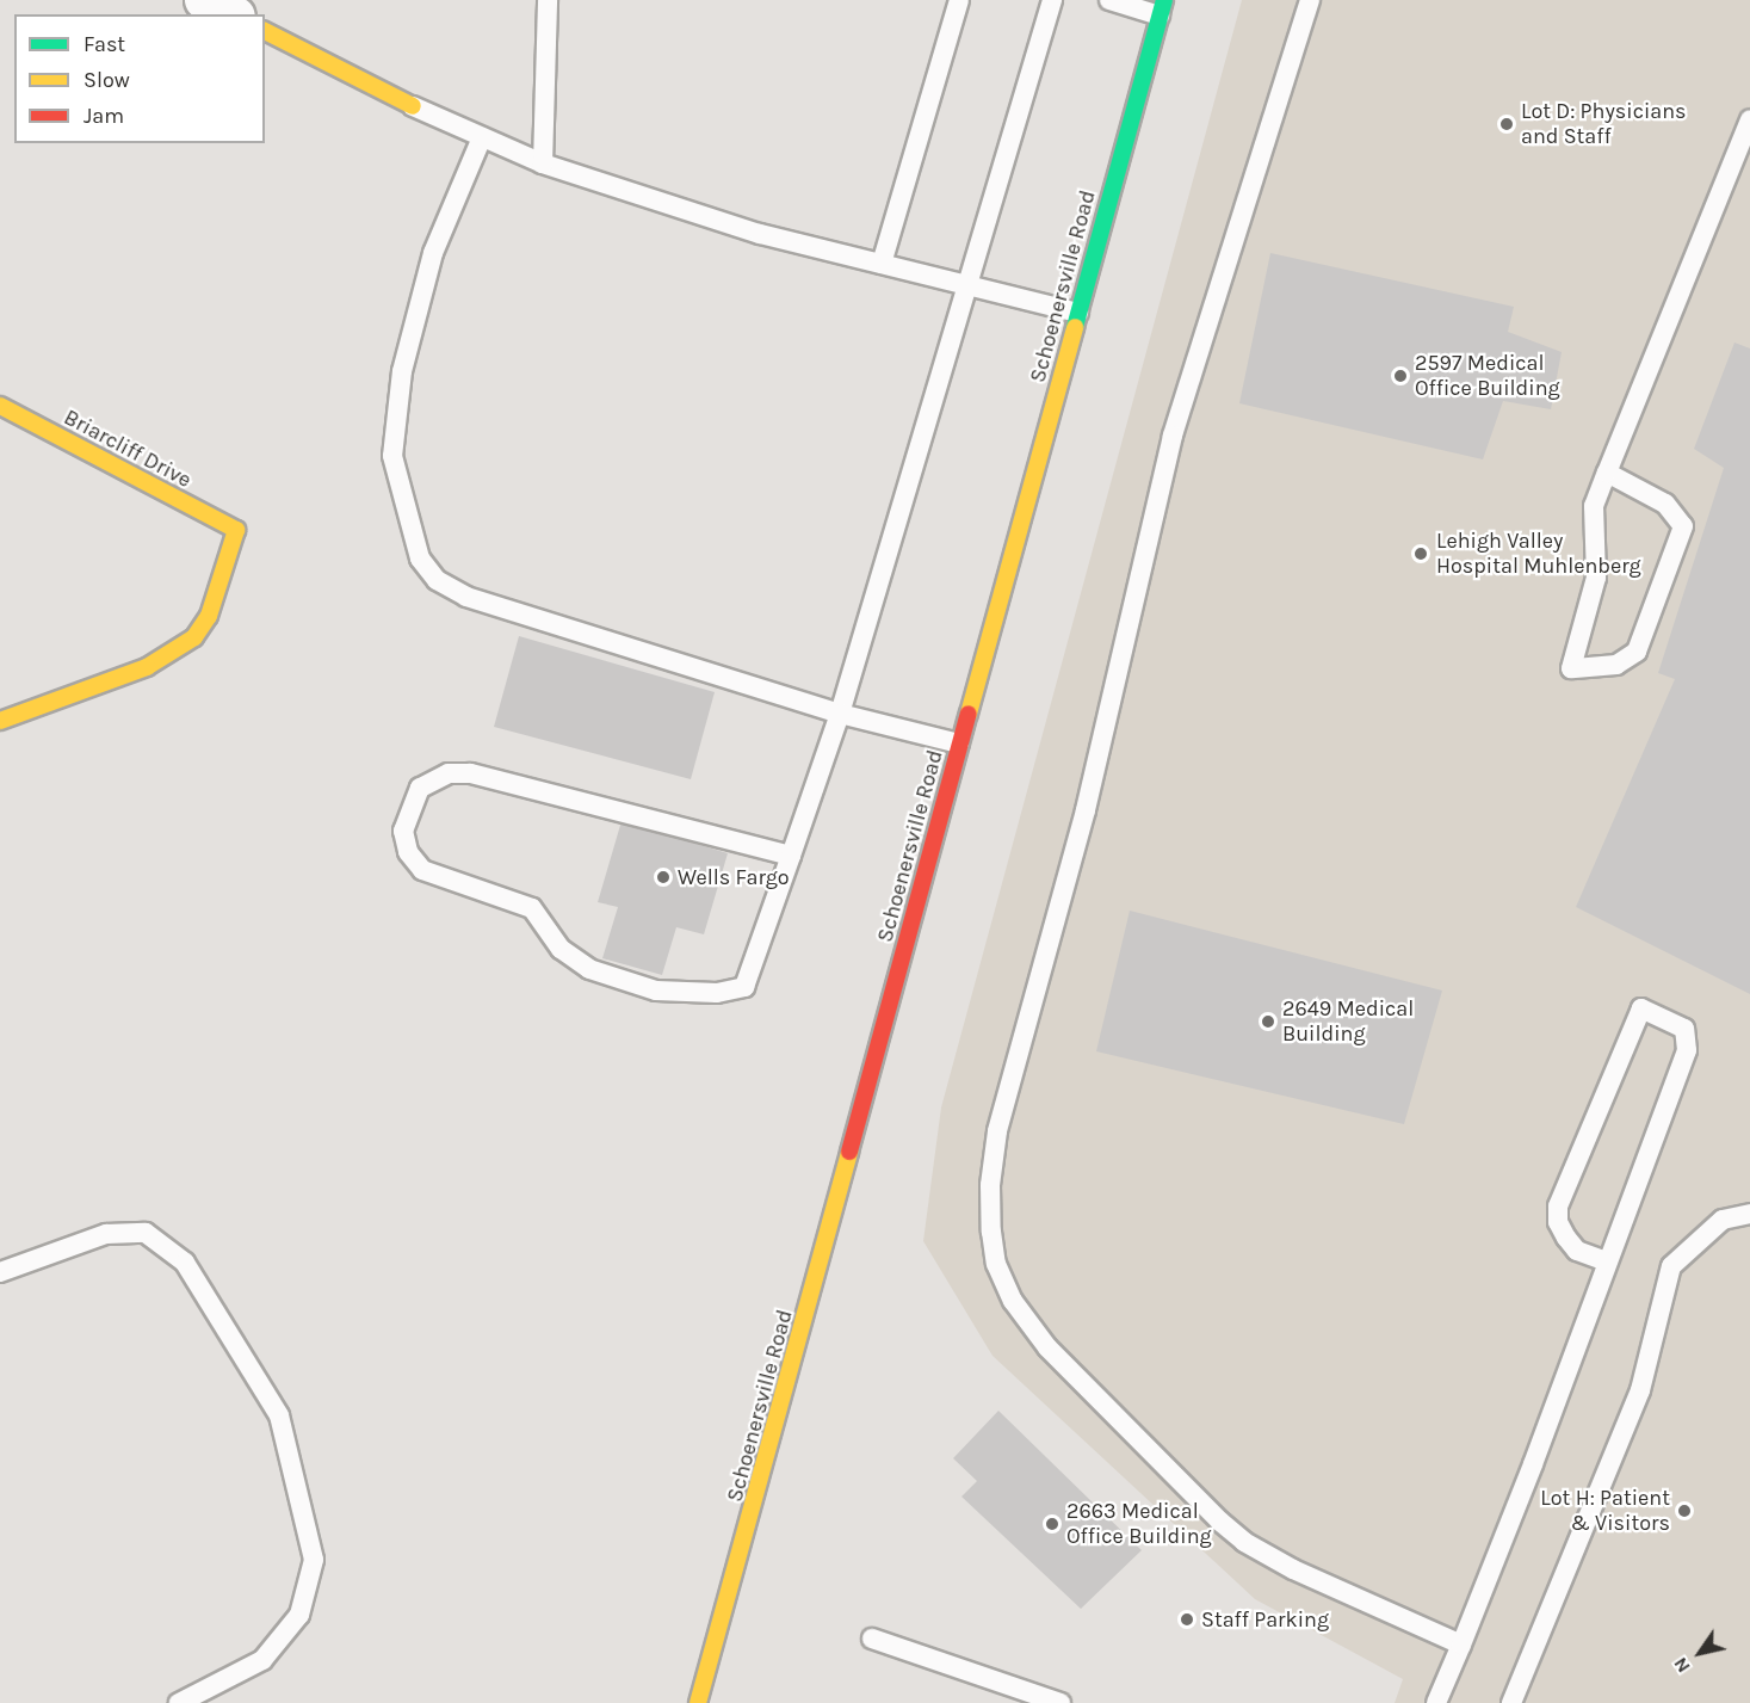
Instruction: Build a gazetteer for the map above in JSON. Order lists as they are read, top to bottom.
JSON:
{
  "streets": {
    "main road": ["Schoenersville Road", "Briarcliff Drive"]
  },
  "places": [
    "Lot D: Physicians and Staff",
    "2597 Medical Office Building",
    "Lehigh Valley Hospital Muhlenberg",
    "Wells Fargo",
    "2649 Medical Building",
    "Lot H: Patient & Visitors",
    "2663 Medical Office Building",
    "Staff Parking"
  ],
  "legend": ["Fast", "Slow", "Jam"],
  "north": "bottom left"
}
